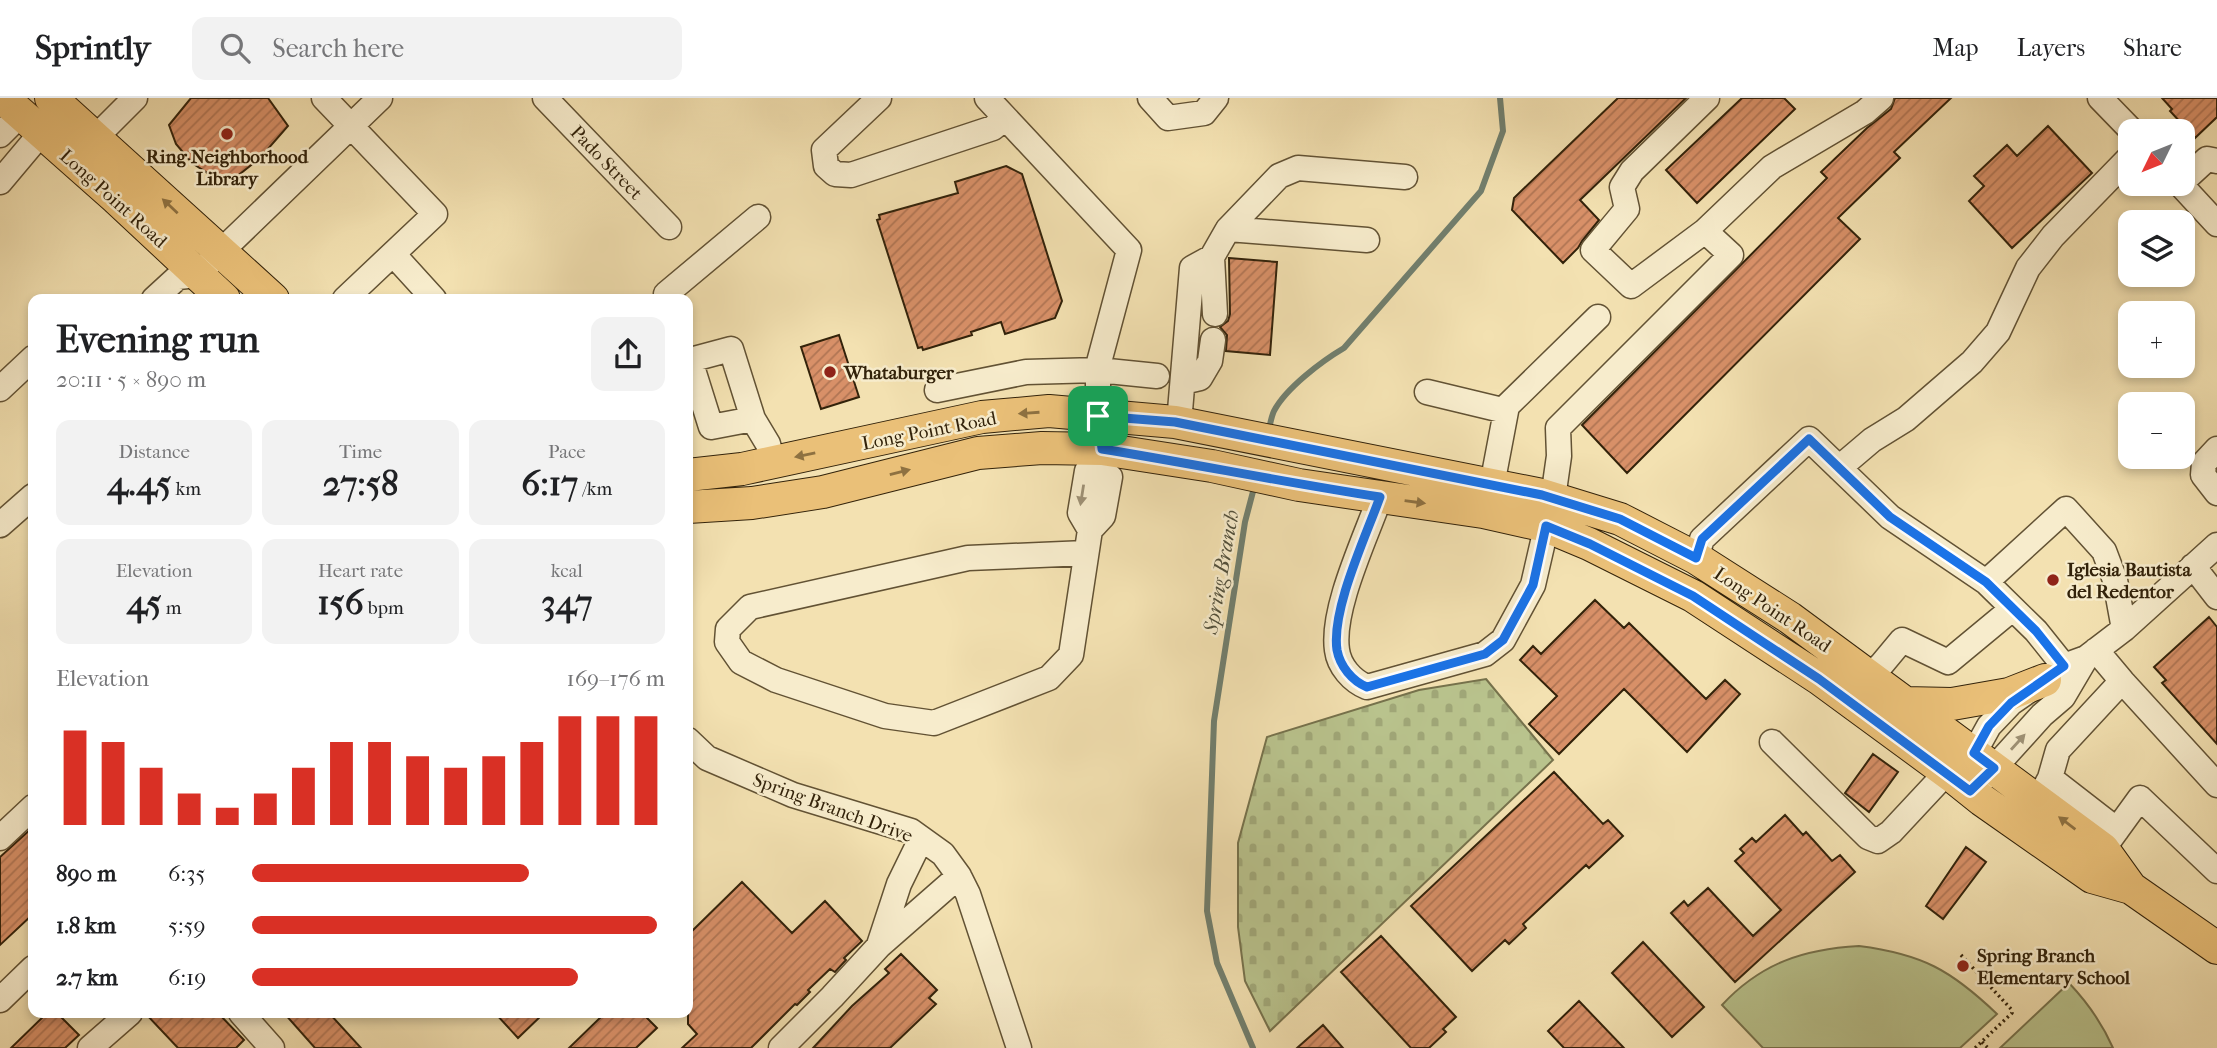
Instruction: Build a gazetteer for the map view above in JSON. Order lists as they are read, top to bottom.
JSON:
{
  "streets": {
    "main road": ["Long Point Road"],
    "street": ["Pado Street", "Spring Branch Drive"]
  },
  "water": ["Spring Branch"],
  "places": [
    "Ring Neighborhood Library",
    "Whataburger",
    "Iglesia Bautista del Redentor",
    "Spring Branch Elementary School"
  ],
  "north": "bottom left",
  "page": {
    "header": "Sprintly",
    "search": "Search here",
    "nav": ["Map", "Layers", "Share"],
    "map_buttons": ["+", "−"],
    "heading": ["Evening run", "20:11 · 5 × 890 m"],
    "stats": [
      ["Distance", "4.45 km"],
      ["Time", "27:58"],
      ["Pace", "6:17 /km"],
      ["Elevation", "45 m"],
      ["Heart rate", "156 bpm"],
      ["kcal", "347"]
    ],
    "chart": ["Elevation", "169–176 m"],
    "list": [
      {
        "name": "890 m",
        "note": "6:35"
      },
      {
        "name": "1.8 km",
        "note": "5:59"
      },
      {
        "name": "2.7 km",
        "note": "6:19"
      }
    ]
  }
}
